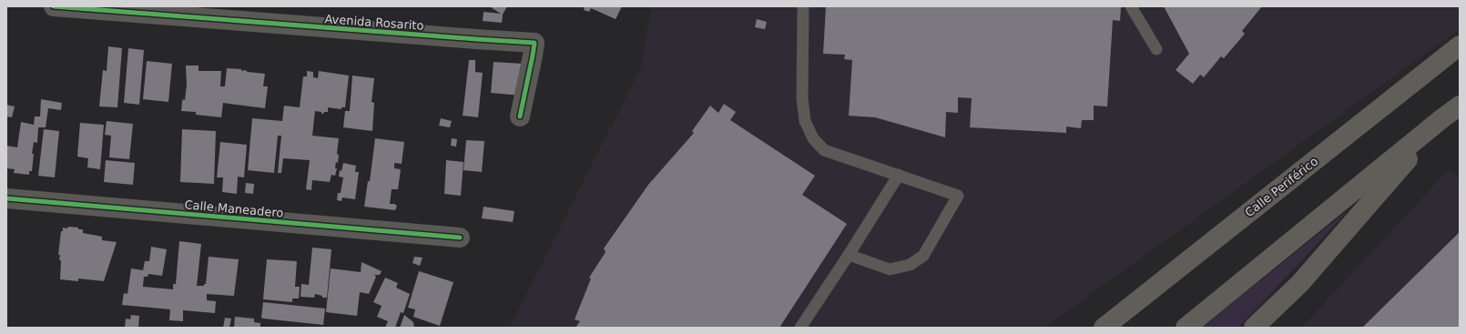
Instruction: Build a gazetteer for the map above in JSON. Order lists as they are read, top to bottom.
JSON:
{
  "streets": {
    "highway": ["Calle Periférico"],
    "street": ["Avenida Rosarito", "Calle Maneadero"]
  }
}
